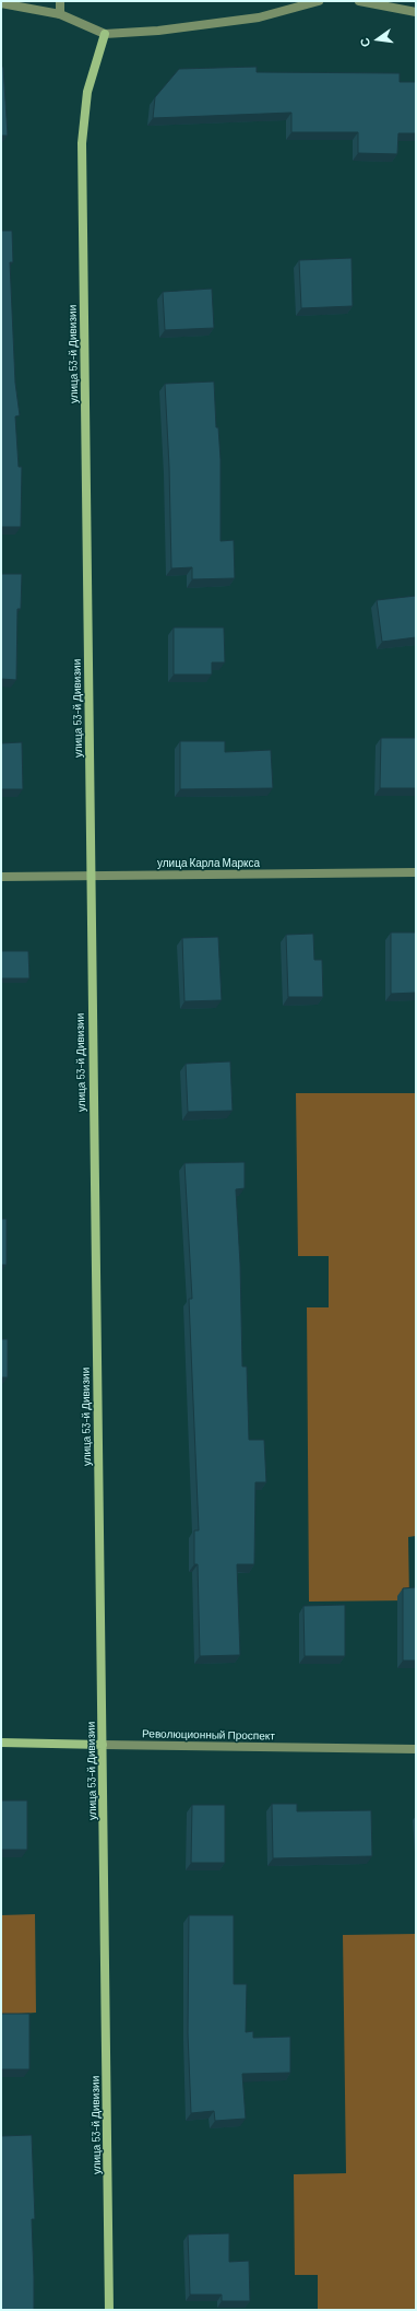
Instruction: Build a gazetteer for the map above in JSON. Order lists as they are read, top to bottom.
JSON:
{
  "streets": {
    "street": ["улица 53-й Дивизии", "улица Карла Маркса", "Революционный Проспект"]
  },
  "crossings": [
    ["улица 53-й Дивизии", "улица Карла Маркса"],
    ["улица 53-й Дивизии", "Революционный Проспект"]
  ],
  "north": "left"
}
